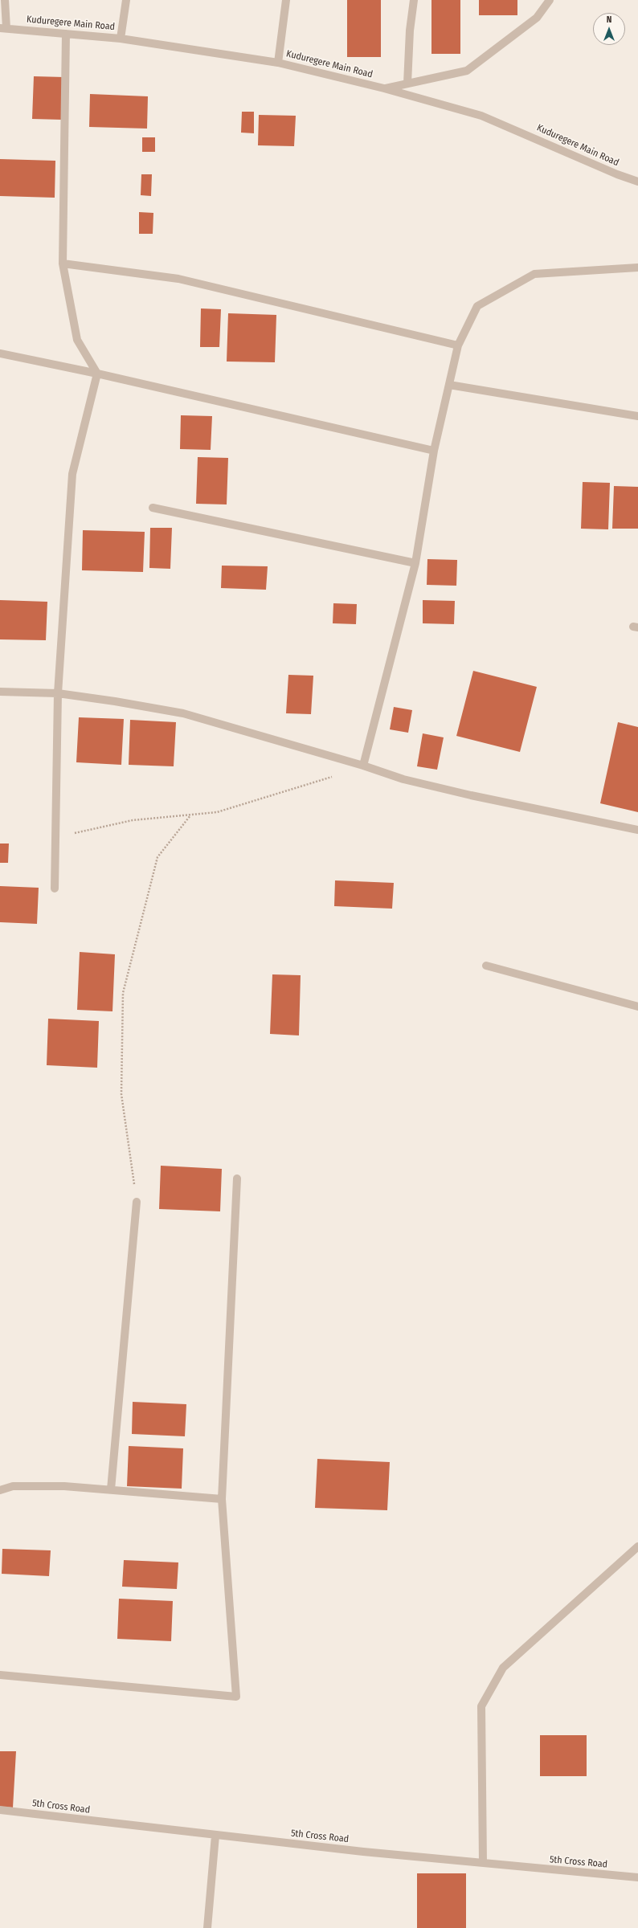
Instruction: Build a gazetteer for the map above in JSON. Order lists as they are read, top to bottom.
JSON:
{
  "streets": {
    "street": ["Kuduregere Main Road", "5th Cross Road"]
  },
  "north": "top"
}
